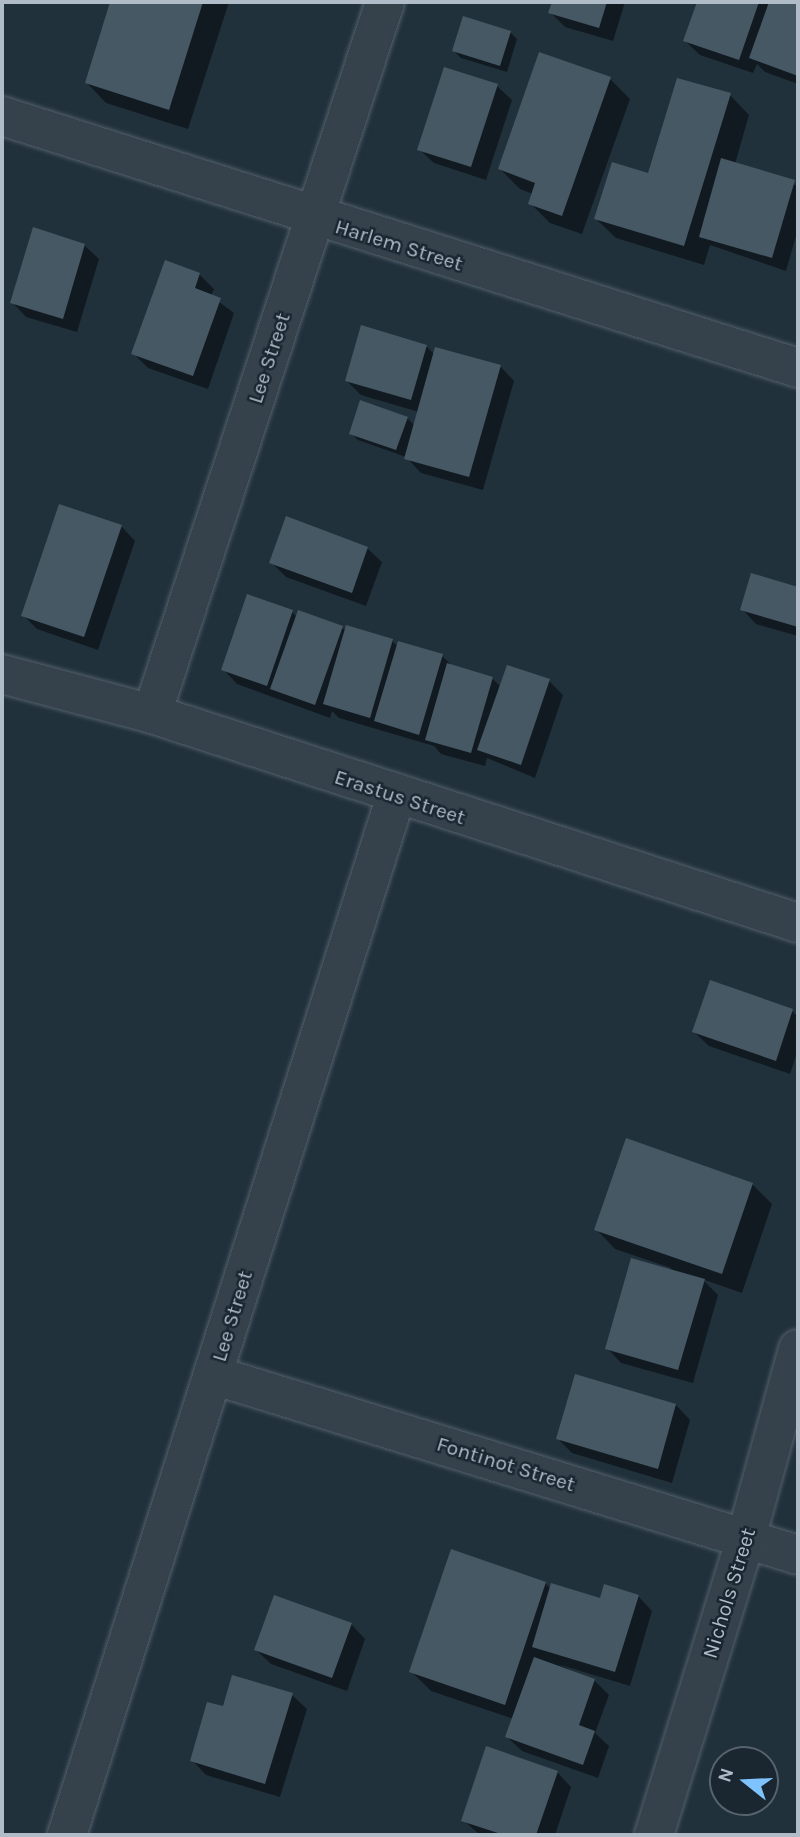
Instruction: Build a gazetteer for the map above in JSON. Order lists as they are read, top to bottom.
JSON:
{
  "streets": {
    "street": [
      "Harlem Street",
      "Lee Street",
      "Erastus Street",
      "Fontinot Street",
      "Nichols Street"
    ]
  },
  "crossings": [
    ["Harlem Street", "Lee Street"],
    ["Lee Street", "Erastus Street"],
    ["Lee Street", "Fontinot Street"],
    ["Fontinot Street", "Nichols Street"]
  ],
  "north": "left"
}
